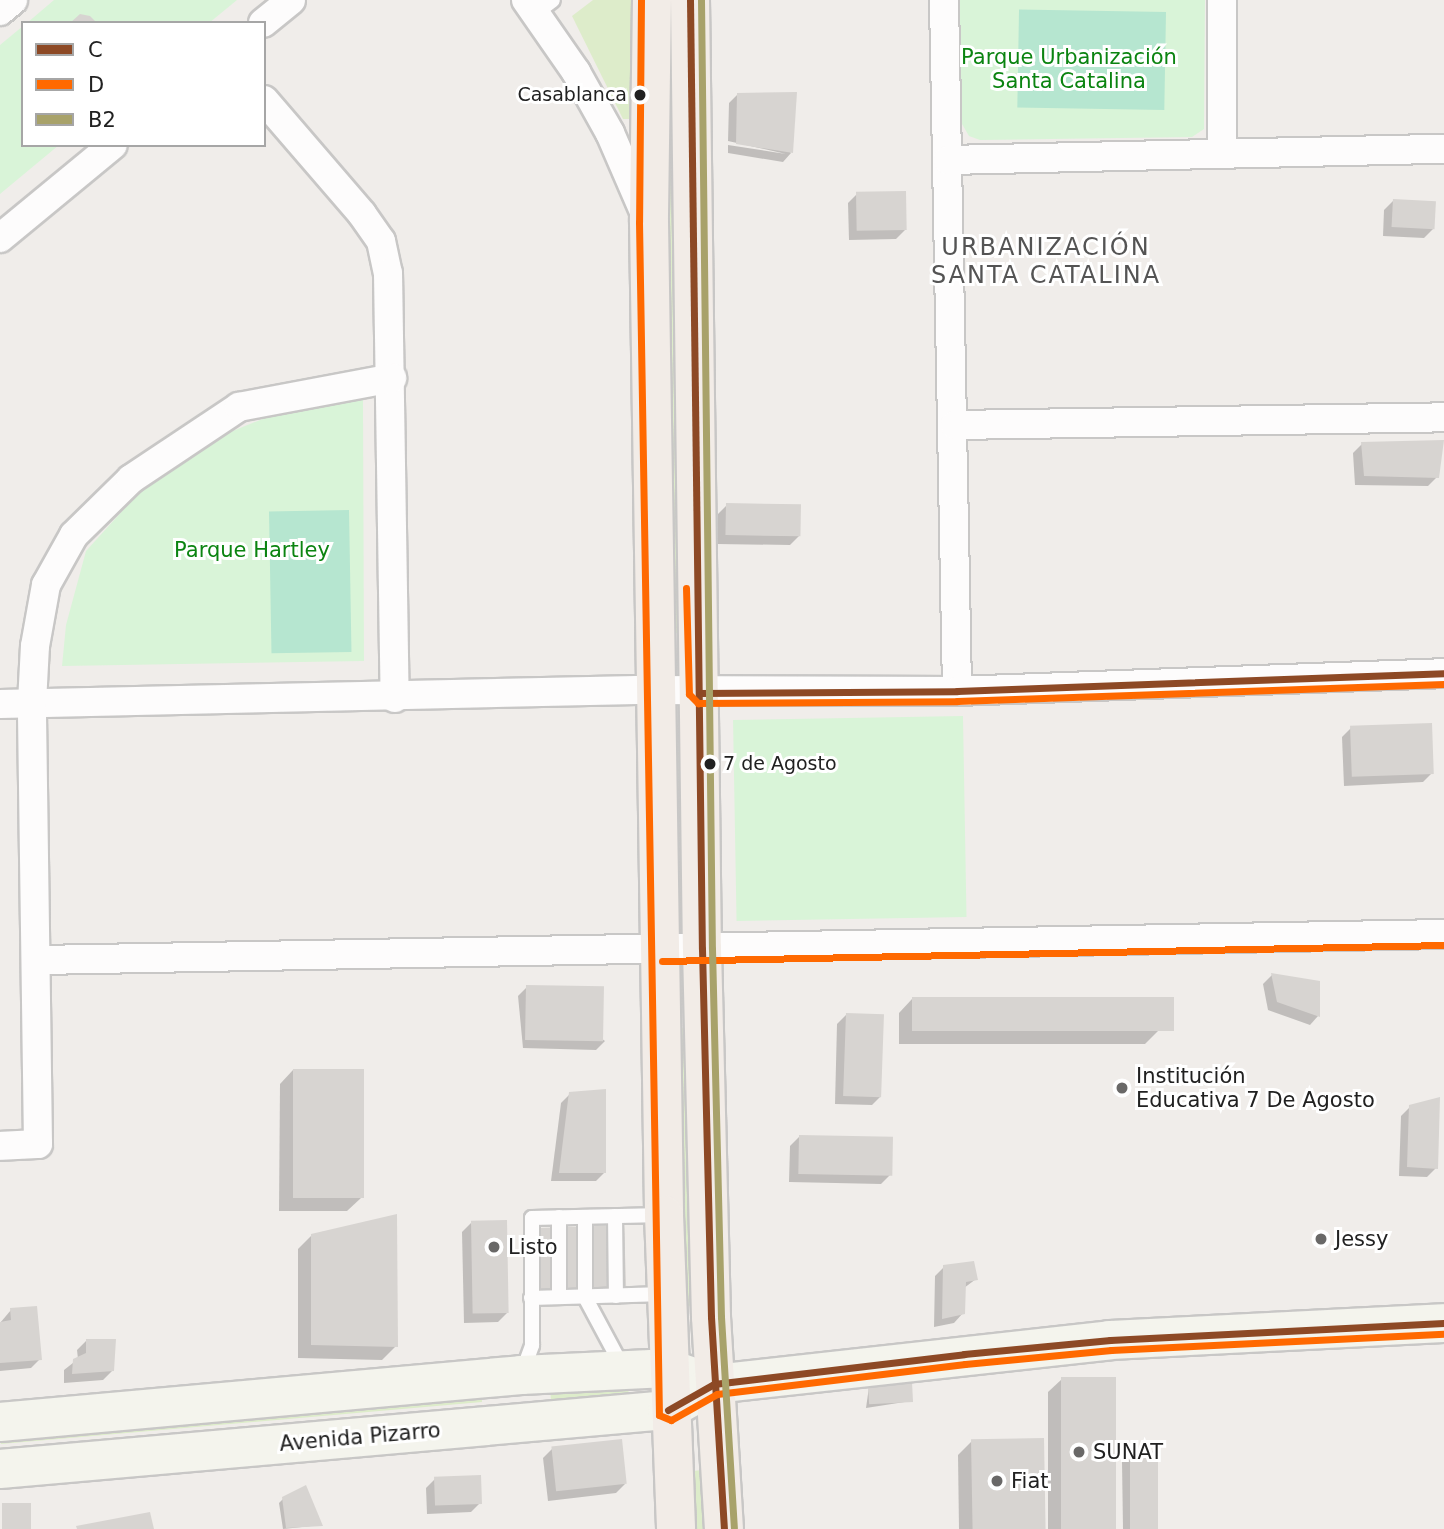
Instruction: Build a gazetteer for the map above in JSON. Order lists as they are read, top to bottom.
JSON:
{
  "streets": {
    "main road": ["Avenida Pizarro"]
  },
  "districts": ["URBANIZACIÓN SANTA CATALINA"],
  "parks": ["Parque Urbanización Santa Catalina", "Parque Hartley"],
  "places": [
    "Casablanca",
    "7 de Agosto",
    "Institución Educativa 7 De Agosto",
    "Jessy",
    "Listo",
    "SUNAT",
    "Fiat"
  ],
  "lines": ["transit line C", "transit line D", "transit line B2"],
  "legend": ["C", "D", "B2"]
}
